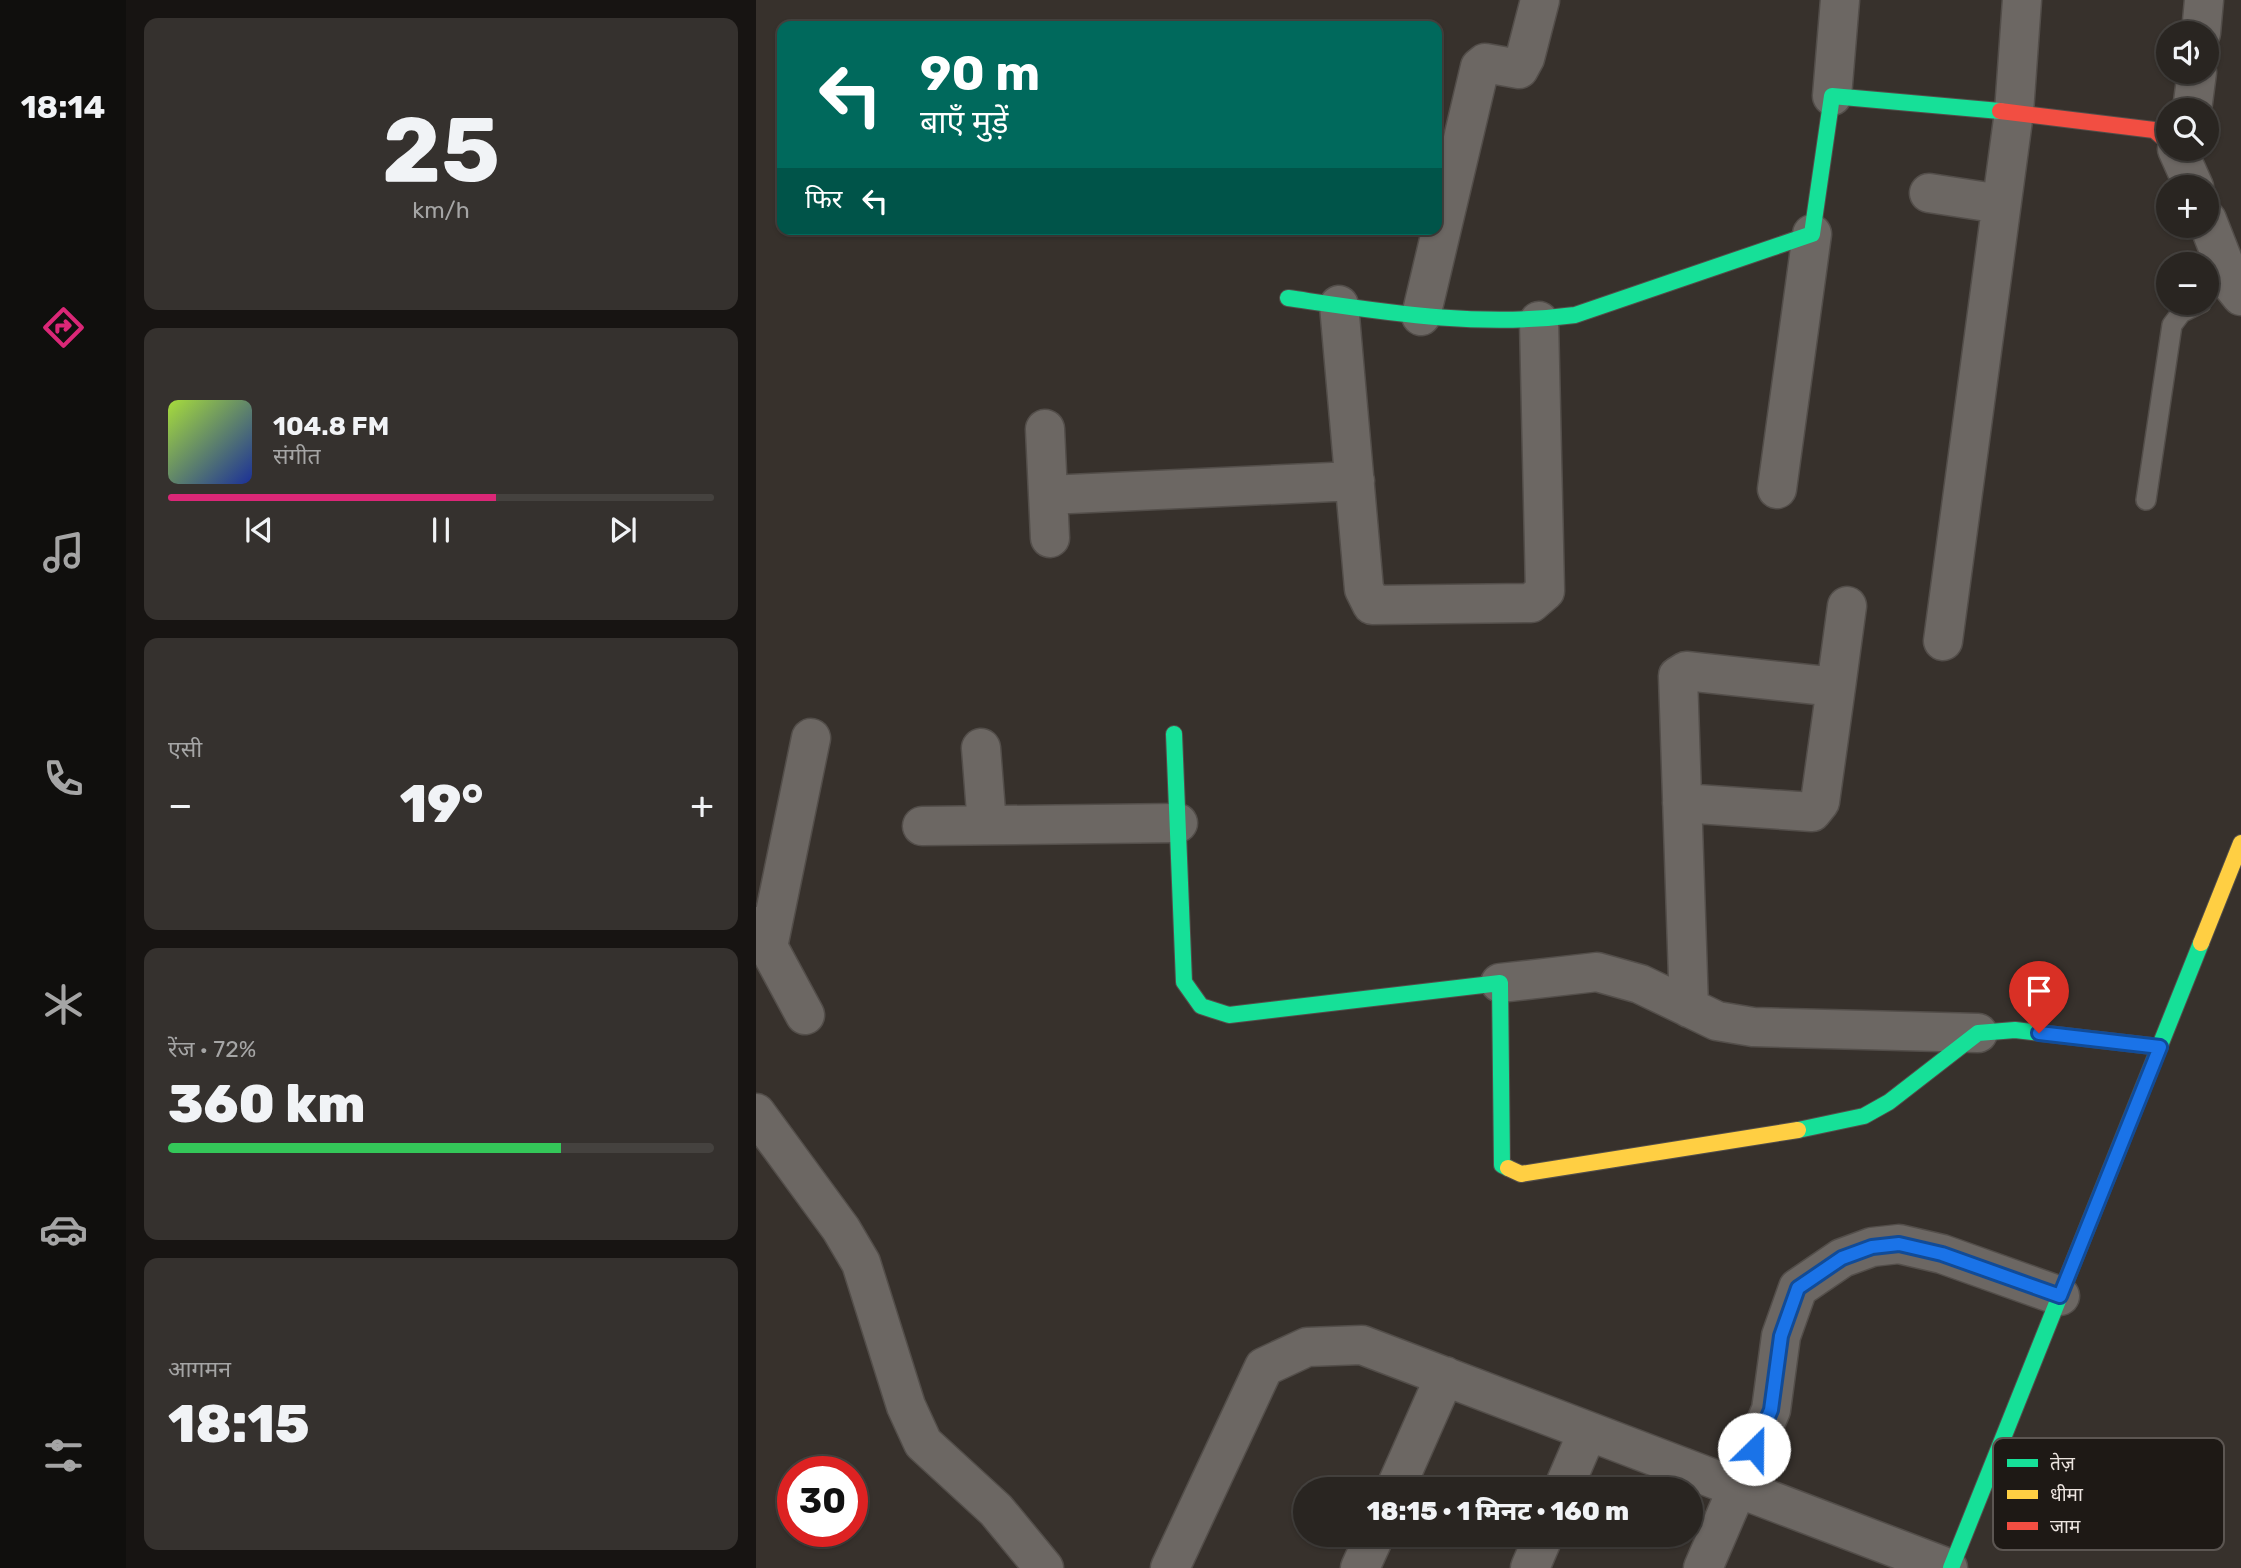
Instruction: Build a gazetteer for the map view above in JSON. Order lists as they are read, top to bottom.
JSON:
{
  "legend": ["तेज़", "धीमा", "जाम"],
  "page": {
    "tabs": "18:14",
    "tile": [
      ["25", "km/h"],
      "एसी",
      ["रेंज · 72%", "360 km"],
      ["आगमन", "18:15"]
    ],
    "map_buttons": ["+", "−"],
    "turn": ["90 m", "बाएँ मुड़ें"],
    "then": "फिर",
    "song": ["104.8 FM", "संगीत"],
    "heat": ["−", "19°", "+"],
    "limit": "30",
    "trip": "18:15 · 1 मिनट · 160 m"
  }
}
